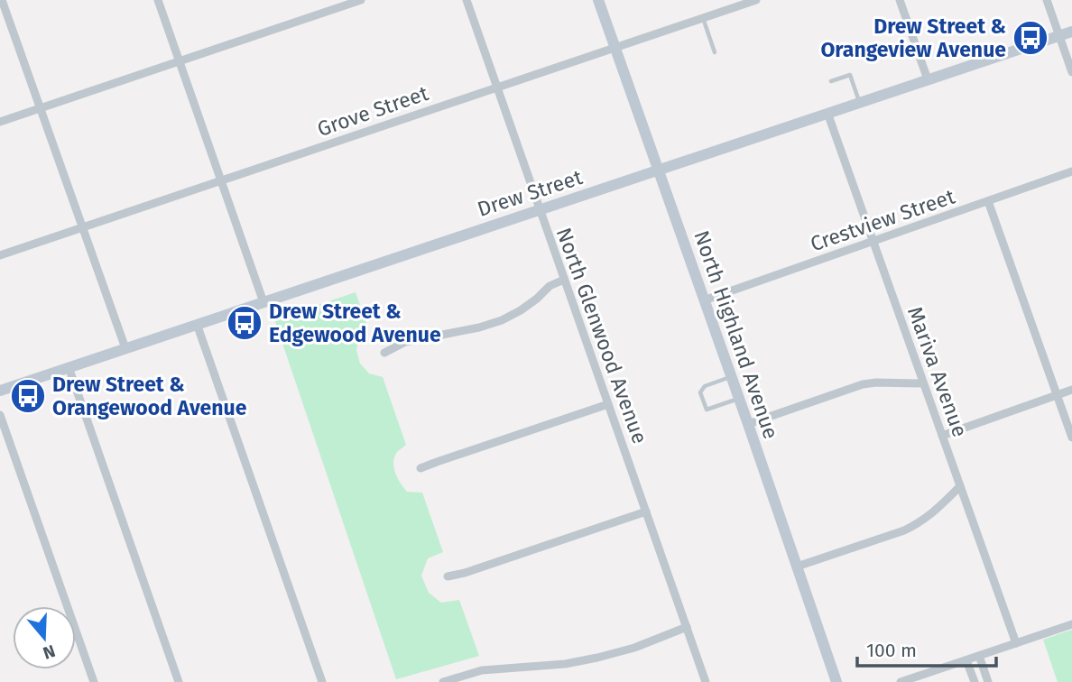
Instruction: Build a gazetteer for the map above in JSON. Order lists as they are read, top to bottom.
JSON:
{
  "streets": {
    "main road": ["Drew Street", "North Highland Avenue"],
    "street": [
      "Grove Street",
      "Crestview Street",
      "North Glenwood Avenue",
      "Mariva Avenue"
    ]
  },
  "crossings": [
    ["Grove Street", "North Highland Avenue"],
    ["Grove Street", "North Glenwood Avenue"],
    ["Drew Street", "North Highland Avenue"],
    ["Drew Street", "North Glenwood Avenue"],
    ["Drew Street", "Mariva Avenue"],
    ["Crestview Street", "North Highland Avenue"],
    ["Crestview Street", "Mariva Avenue"]
  ],
  "places": {
    "bus stop": ["Drew Street & Orangeview Avenue", "Drew Street & Edgewood Avenue", "Drew Street & Orangewood Avenue"]
  },
  "scale_bar": "100 m",
  "north": "bottom"
}
